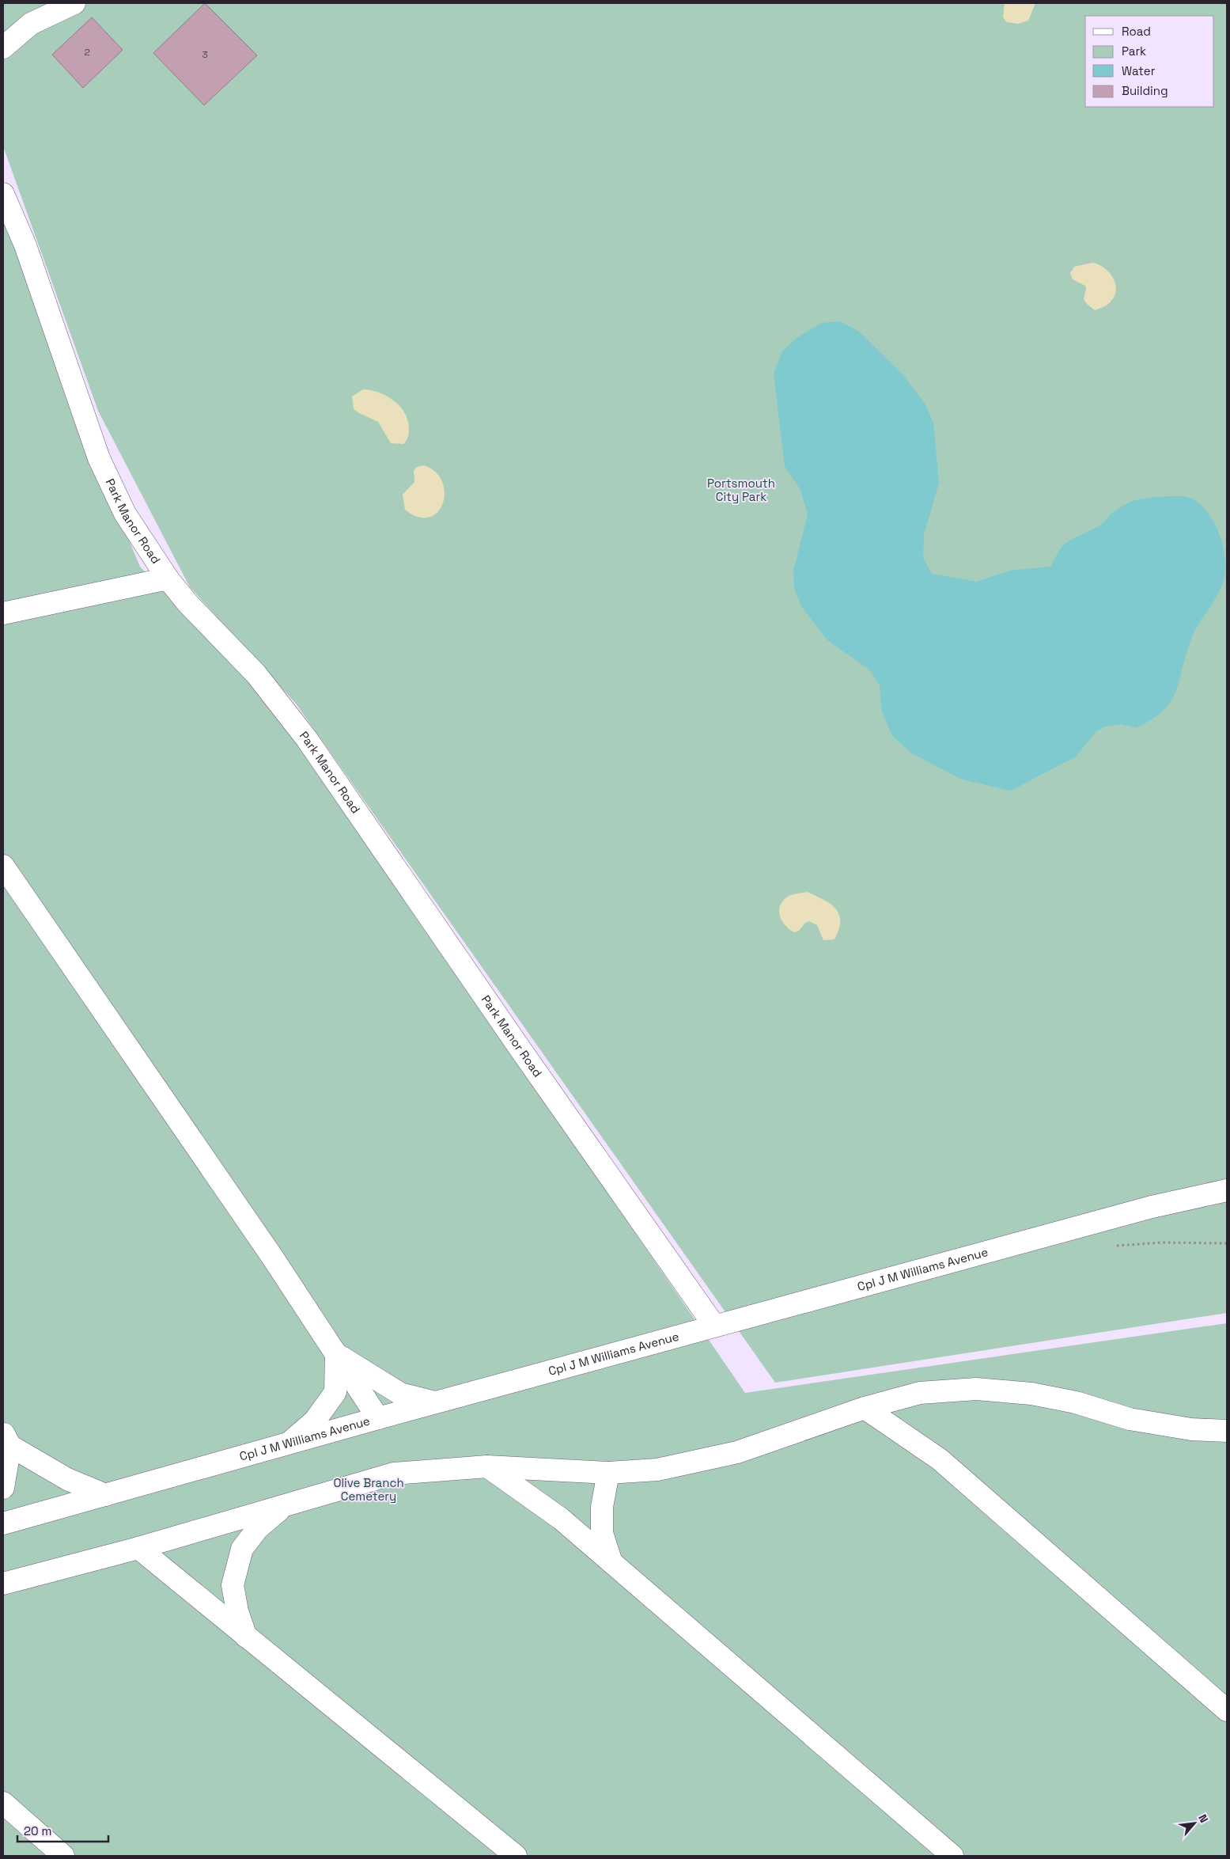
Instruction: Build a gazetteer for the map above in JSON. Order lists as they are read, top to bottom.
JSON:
{
  "streets": {
    "street": ["Park Manor Road", "Cpl J M Williams Avenue"]
  },
  "crossings": [
    ["Park Manor Road", "Cpl J M Williams Avenue"]
  ],
  "parks": ["Portsmouth City Park", "Olive Branch Cemetery"],
  "house_numbers": ["2", "3"],
  "legend": [
    "Road",
    "Park",
    "Water",
    "Building"
  ],
  "scale_bar": "20 m",
  "north": "top right"
}
